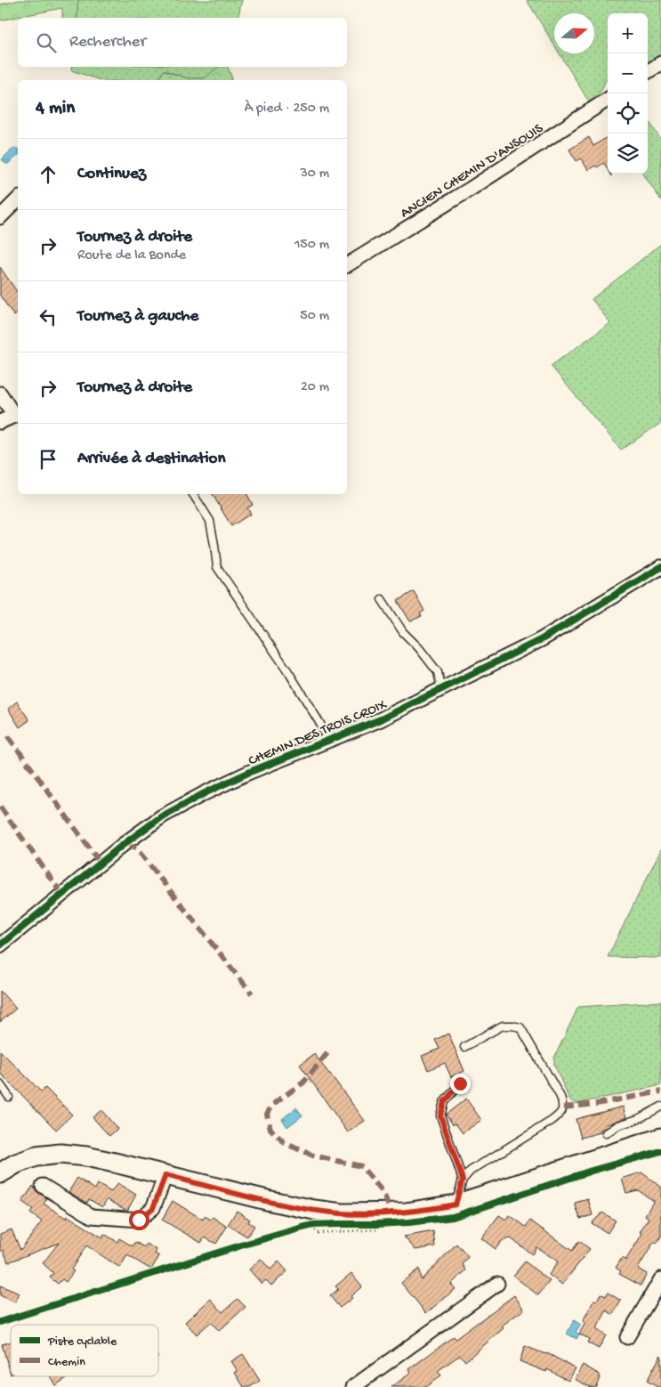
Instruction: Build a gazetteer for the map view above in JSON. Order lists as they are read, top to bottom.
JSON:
{
  "streets": {
    "street": ["ANCIEN CHEMIN D'ANSOUIS", "CHEMIN DES TROIS CROIX"]
  },
  "legend": ["Piste cyclable", "Chemin"],
  "north": "right",
  "page": {
    "map_buttons": ["+", "−"],
    "search": "Rechercher",
    "heading": ["4 min", "À pied · 250 m"],
    "list": [
      ["Continuez", "30 m"],
      ["Tournez à droite", "Route de la Bonde", "150 m"],
      ["Tournez à gauche", "50 m"],
      ["Tournez à droite", "20 m"],
      "Arrivée à destination"
    ]
  }
}
